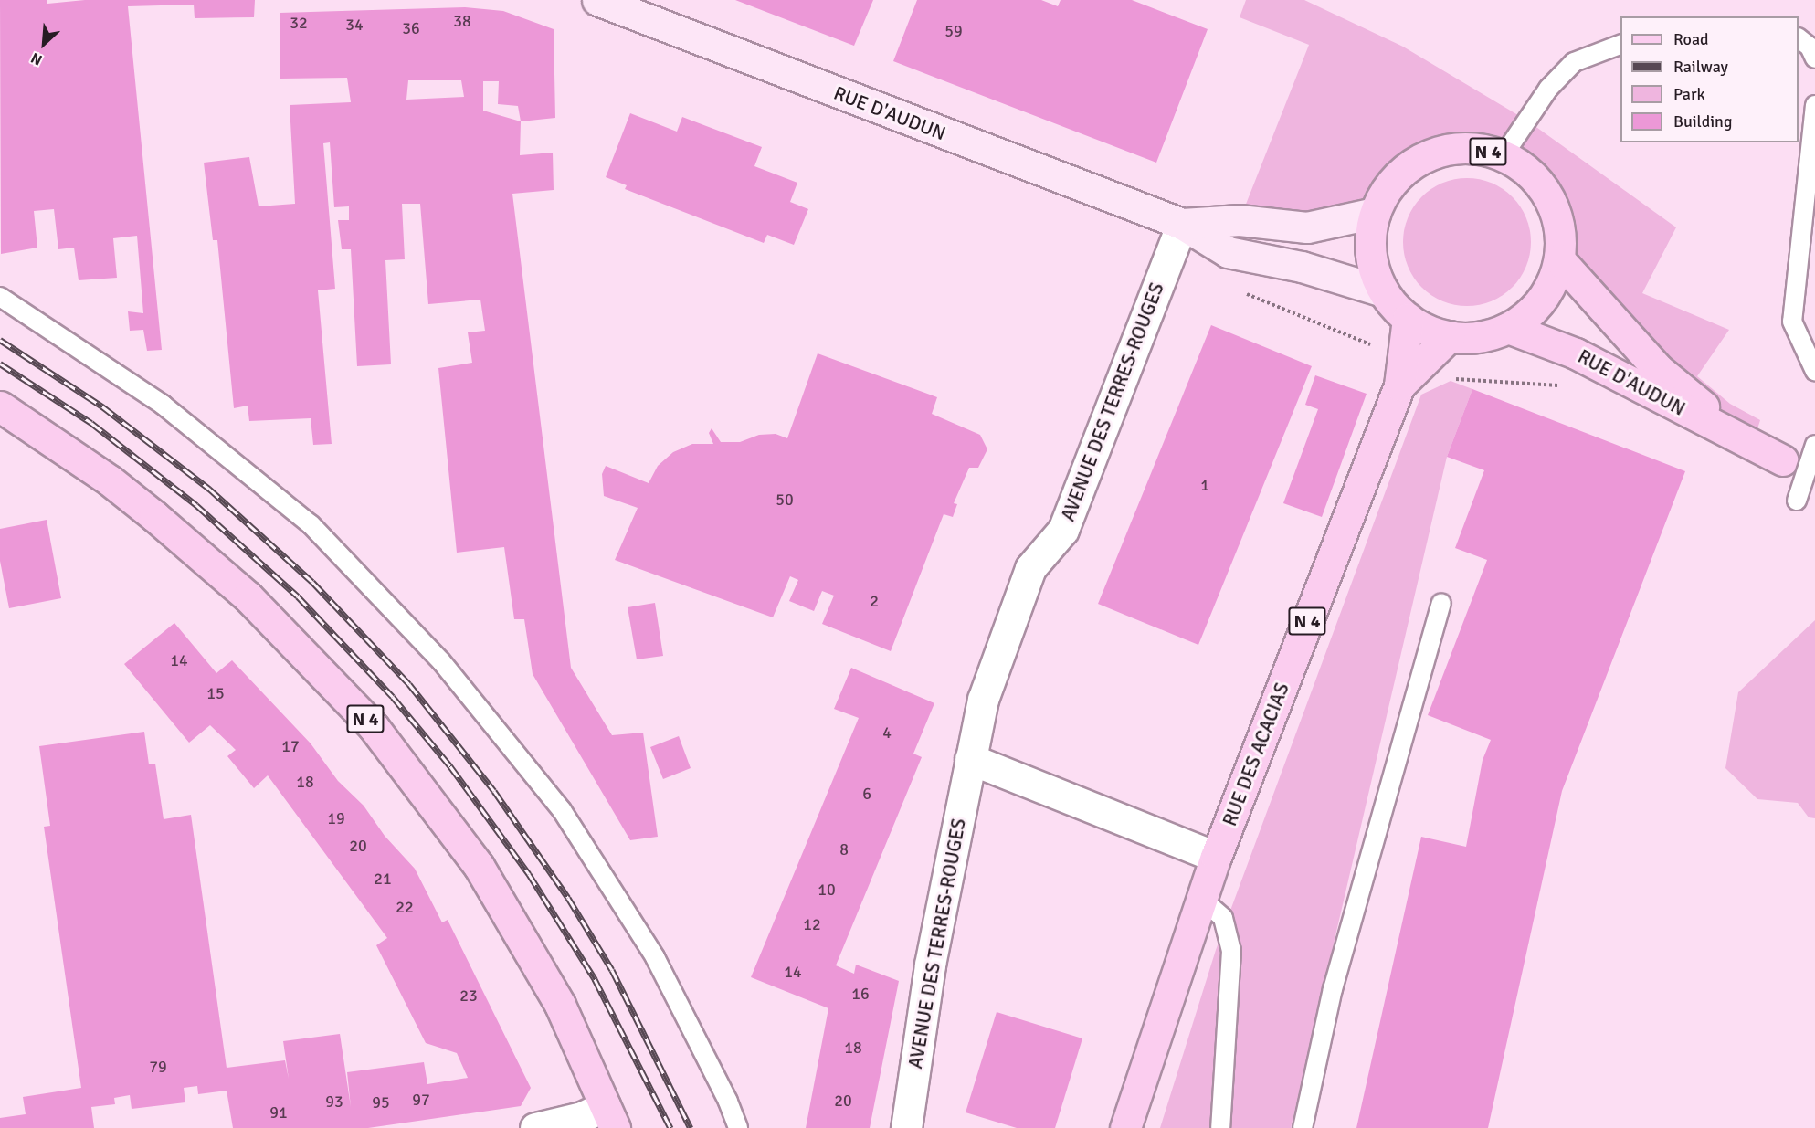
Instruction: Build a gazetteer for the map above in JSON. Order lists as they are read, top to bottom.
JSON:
{
  "streets": {
    "main road": ["RUE D'AUDUN", "N 4", "RUE DES ACACIAS"],
    "street": ["AVENUE DES TERRES-ROUGES"]
  },
  "crossings": [
    ["RUE D'AUDUN", "N 4"],
    ["RUE D'AUDUN", "AVENUE DES TERRES-ROUGES"],
    ["RUE D'AUDUN", "RUE DES ACACIAS"],
    ["N 4", "RUE DES ACACIAS"]
  ],
  "house_numbers": [
    "38",
    "32",
    "34",
    "36",
    "59",
    "1",
    "50",
    "2",
    "14",
    "15",
    "4",
    "17",
    "18",
    "6",
    "19",
    "20",
    "8",
    "21",
    "10",
    "22",
    "12",
    "14",
    "16",
    "23",
    "18",
    "79",
    "97",
    "20",
    "93",
    "95",
    "91"
  ],
  "legend": [
    "Road",
    "Railway",
    "Park",
    "Building"
  ],
  "north": "bottom left"
}
